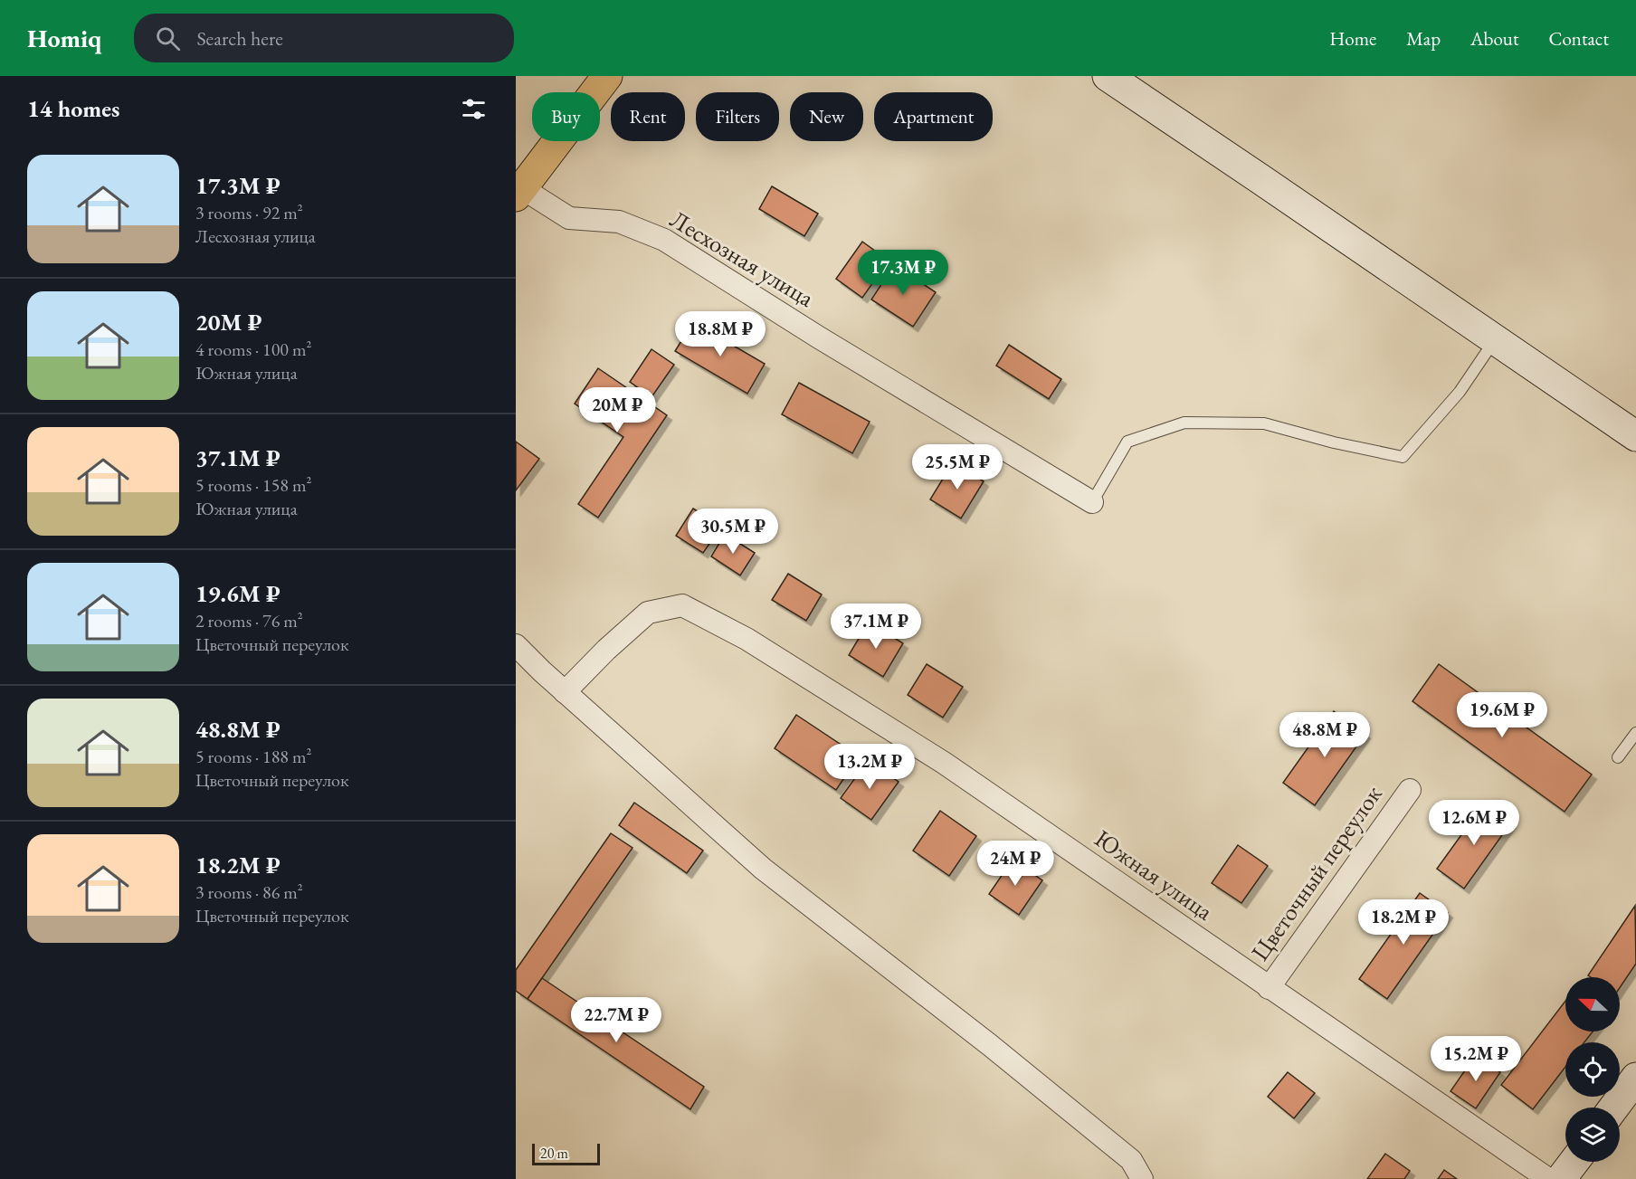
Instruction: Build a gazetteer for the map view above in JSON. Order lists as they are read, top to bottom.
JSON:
{
  "streets": {
    "street": ["Лесхозная улица", "Цветочный переулок", "Южная улица"]
  },
  "crossings": [
    ["Цветочный переулок", "Южная улица"]
  ],
  "scale_bar": "20 m",
  "north": "left",
  "page": {
    "header": "Homiq",
    "search": "Search here",
    "nav": [
      "Home",
      "Map",
      "About",
      "Contact"
    ],
    "heading": "14 homes",
    "chip": [
      "Buy",
      "Rent",
      "Filters",
      "New",
      "Apartment"
    ],
    "list": [
      {
        "name": "17.3M ₽",
        "note": "3 rooms · 92 m² · Лесхозная улица"
      },
      {
        "name": "20M ₽",
        "note": "4 rooms · 100 m² · Южная улица"
      },
      {
        "name": "37.1M ₽",
        "note": "5 rooms · 158 m² · Южная улица"
      },
      {
        "name": "19.6M ₽",
        "note": "2 rooms · 76 m² · Цветочный переулок"
      },
      {
        "name": "48.8M ₽",
        "note": "5 rooms · 188 m² · Цветочный переулок"
      },
      {
        "name": "18.2M ₽",
        "note": "3 rooms · 86 m² · Цветочный переулок"
      }
    ],
    "price": [
      "17.3M ₽",
      "18.8M ₽",
      "20M ₽",
      "25.5M ₽",
      "30.5M ₽",
      "37.1M ₽",
      "19.6M ₽",
      "48.8M ₽",
      "13.2M ₽",
      "12.6M ₽",
      "24M ₽",
      "18.2M ₽",
      "22.7M ₽",
      "15.2M ₽"
    ],
    "scale": "20 m"
  }
}
